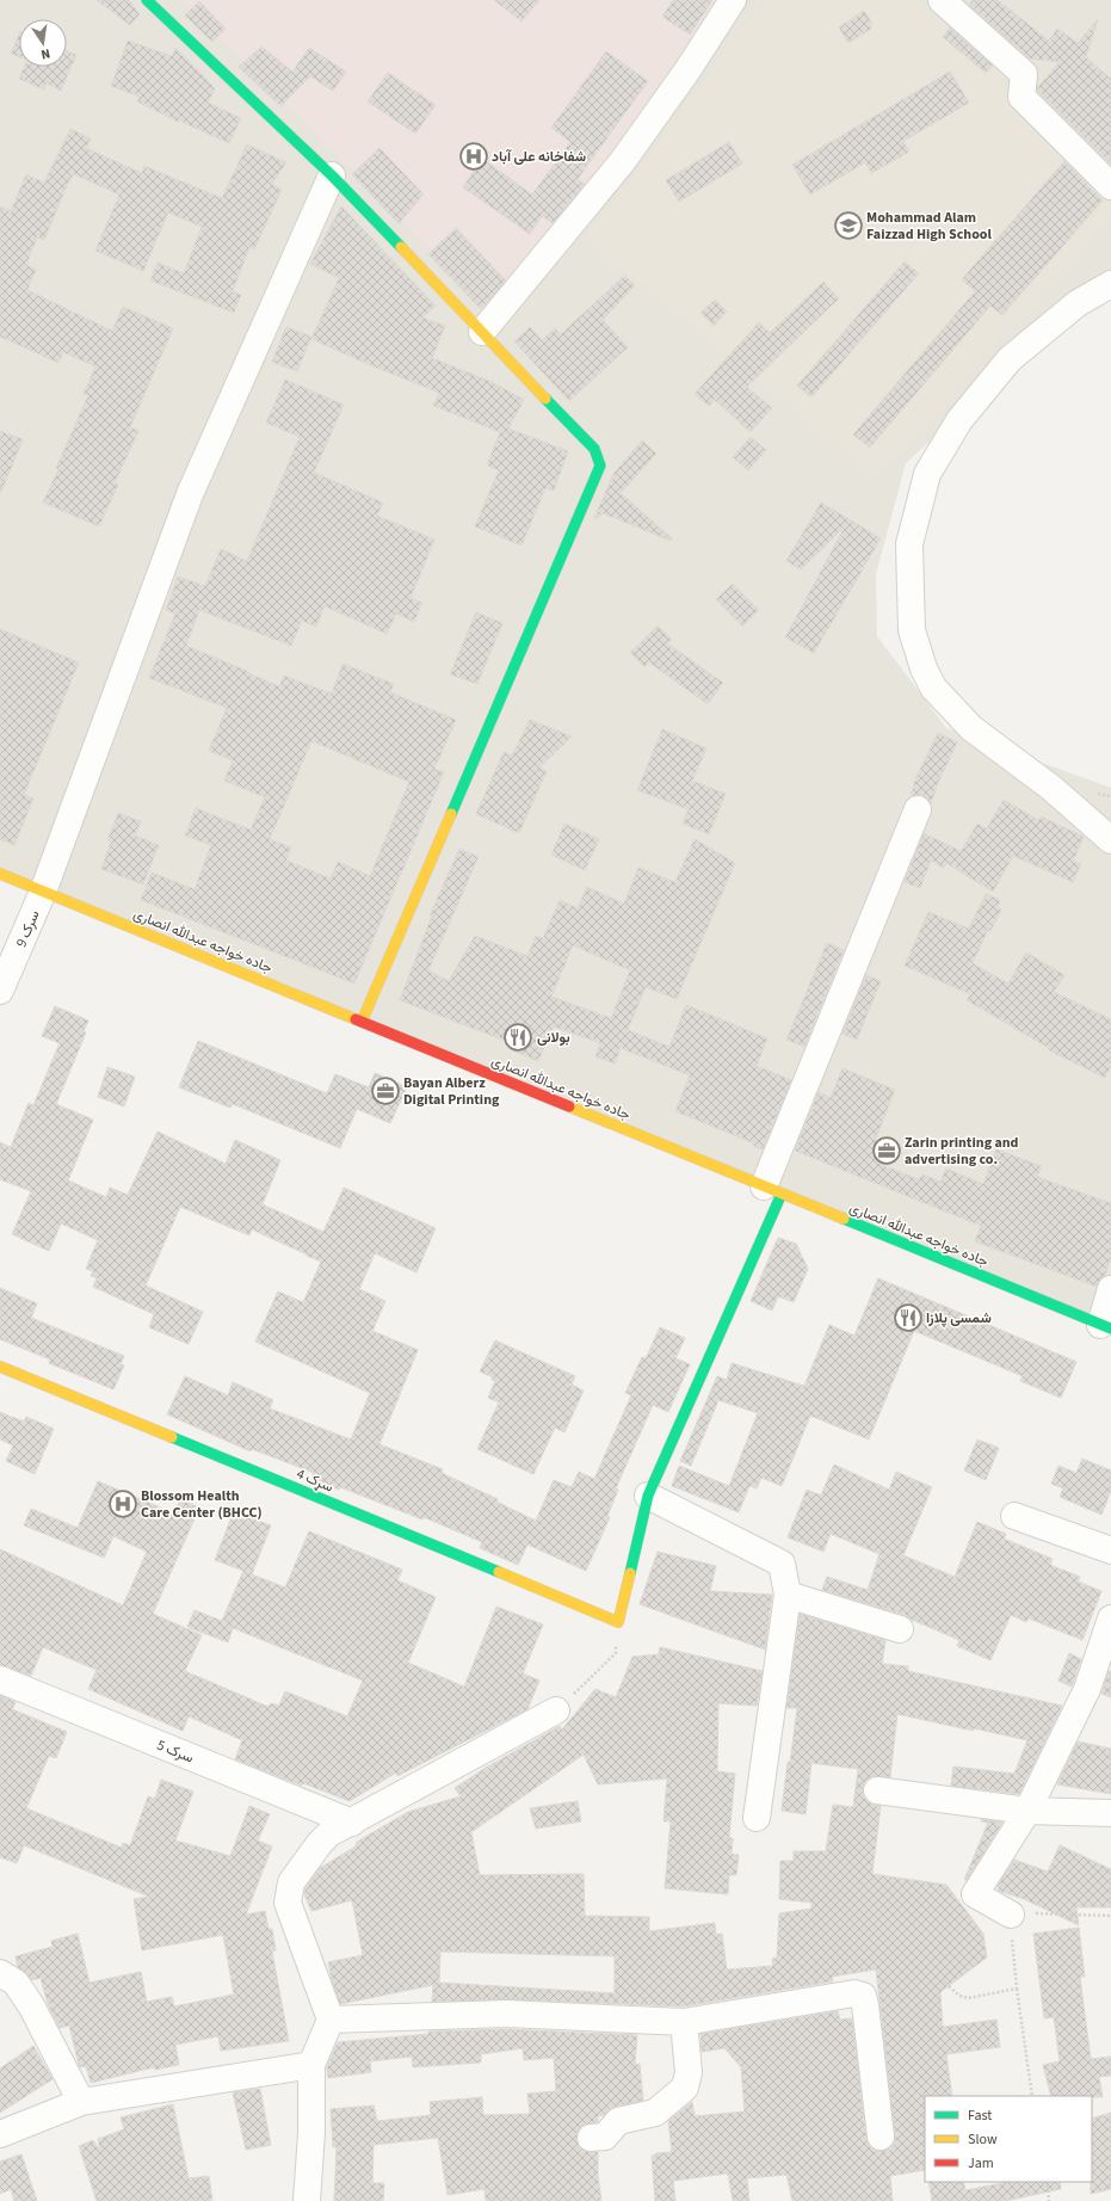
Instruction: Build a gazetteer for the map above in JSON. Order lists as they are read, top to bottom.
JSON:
{
  "streets": {
    "street": [
      "سرک 9",
      "جاده خواجه عبدالله انصاری",
      "سړک 4",
      "سرک 5"
    ]
  },
  "crossings": [
    ["سرک 9", "جاده خواجه عبدالله انصاری"]
  ],
  "places": {
    "hospital": ["شفاخانه علی آباد", "Blossom Health Care Center (BHCC)"],
    "school or university": ["Mohammad Alam Faizzad High School"],
    "restaurant": ["بولانی", "شمسی پلازا"],
    "office": ["Bayan Alberz Digital Printing", "Zarin printing and advertising co."]
  },
  "legend": ["Fast", "Slow", "Jam"],
  "north": "bottom"
}
